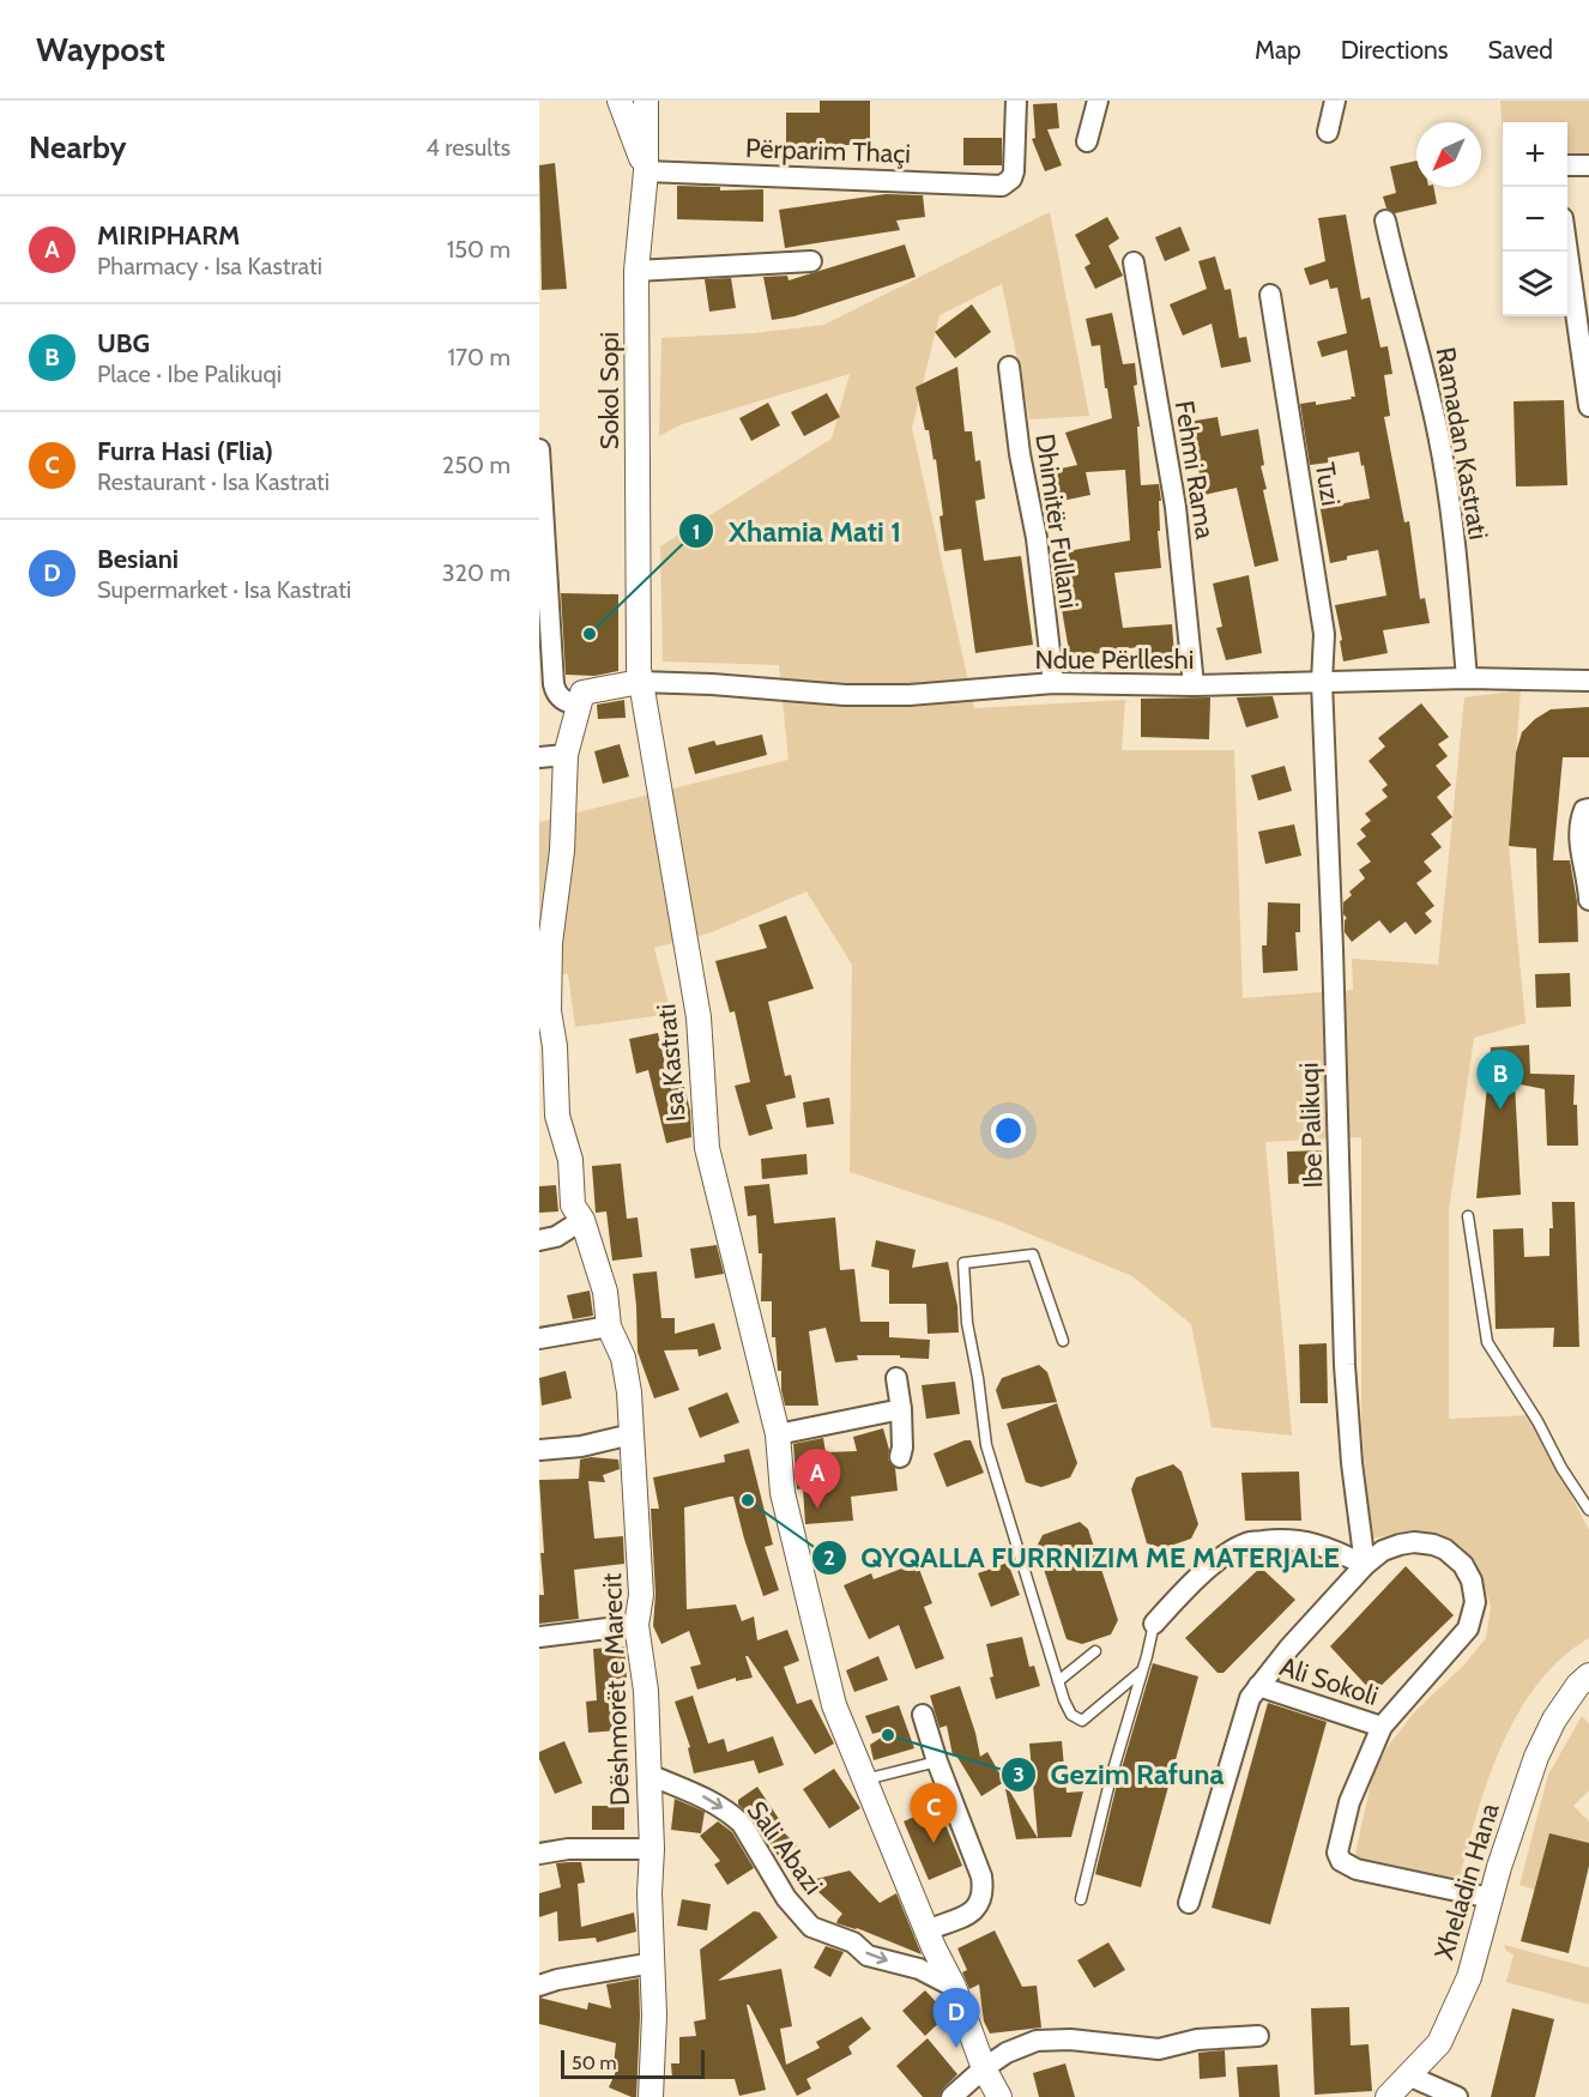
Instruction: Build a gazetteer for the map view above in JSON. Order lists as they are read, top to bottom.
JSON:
{
  "streets": {
    "street": [
      "Përparim Thaçi",
      "Sokol Sopi",
      "Ramadan Kastrati",
      "Fehmi Rama",
      "Tuzi",
      "Dhimitër Fullani",
      "Ndue Përlleshi",
      "Isa Kastrati",
      "Ibe Palikuqi",
      "Ali Sokoli",
      "Dëshmorët e Marecit",
      "Sali Abazi",
      "Xheladin Hana"
    ]
  },
  "crossings": [
    ["Përparim Thaçi", "Sokol Sopi"],
    ["Sokol Sopi", "Ndue Përlleshi"],
    ["Sokol Sopi", "Isa Kastrati"],
    ["Ramadan Kastrati", "Ndue Përlleshi"],
    ["Fehmi Rama", "Ndue Përlleshi"],
    ["Tuzi", "Ndue Përlleshi"],
    ["Tuzi", "Ibe Palikuqi"],
    ["Dhimitër Fullani", "Ndue Përlleshi"],
    ["Ndue Përlleshi", "Isa Kastrati"],
    ["Ndue Përlleshi", "Ibe Palikuqi"],
    ["Isa Kastrati", "Sali Abazi"],
    ["Ibe Palikuqi", "Ali Sokoli"],
    ["Ali Sokoli", "Xheladin Hana"],
    ["Dëshmorët e Marecit", "Sali Abazi"]
  ],
  "one_way": ["Sali Abazi"],
  "places": ["Xhamia Mati 1", "QYQALLA FURRNIZIM ME MATERJALE", "Gezim Rafuna"],
  "scale_bar": "50 m",
  "north": "bottom left",
  "page": {
    "header": "Waypost",
    "nav": ["Map", "Directions", "Saved"],
    "heading": ["Nearby", "4 results"],
    "map_buttons": ["+", "−"],
    "list": [
      {
        "mark": "A",
        "name": "MIRIPHARM",
        "note": "Pharmacy · Isa Kastrati",
        "value": "150 m"
      },
      {
        "mark": "B",
        "name": "UBG",
        "note": "Place · Ibe Palikuqi",
        "value": "170 m"
      },
      {
        "mark": "C",
        "name": "Furra Hasi (Flia)",
        "note": "Restaurant · Isa Kastrati",
        "value": "250 m"
      },
      {
        "mark": "D",
        "name": "Besiani",
        "note": "Supermarket · Isa Kastrati",
        "value": "320 m"
      }
    ],
    "pins": [
      "B",
      "A",
      "C",
      "D"
    ],
    "scale": "50 m"
  }
}
